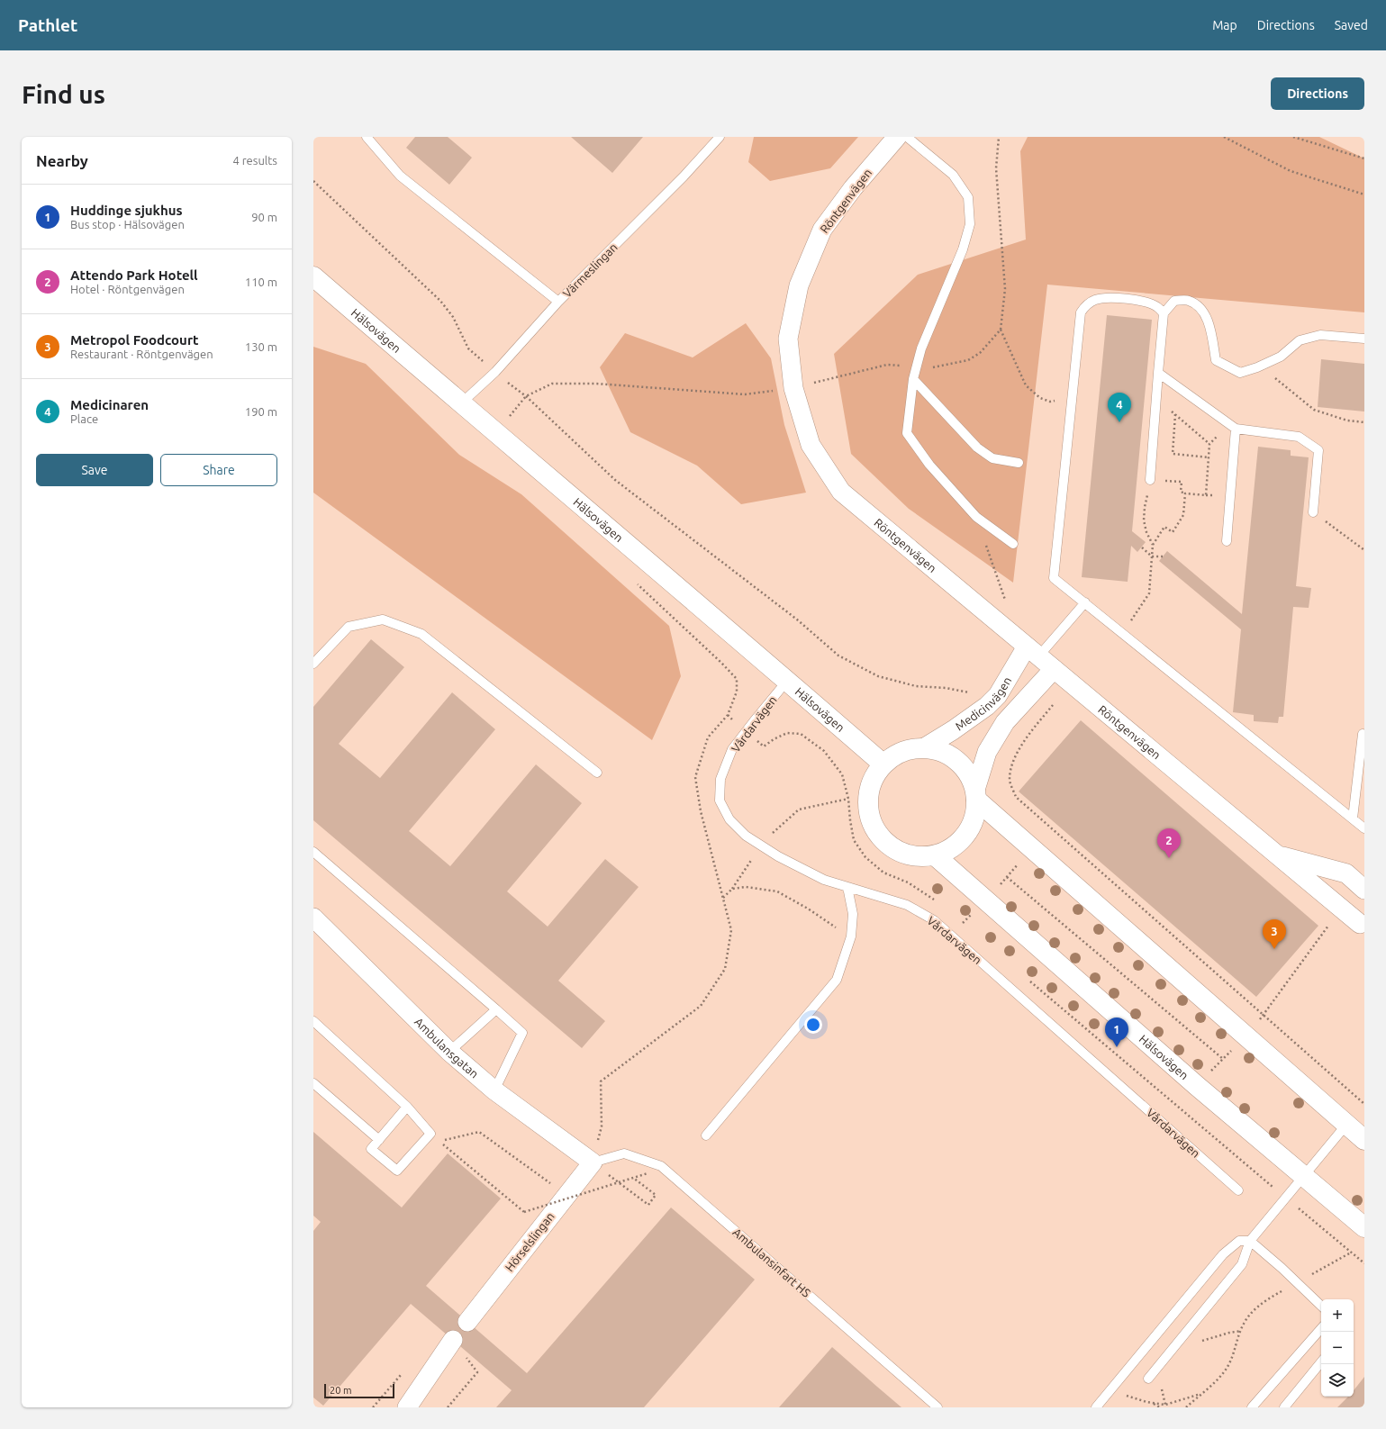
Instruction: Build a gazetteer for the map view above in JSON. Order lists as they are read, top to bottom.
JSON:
{
  "streets": {
    "street": [
      "Röntgenvägen",
      "Hälsovägen",
      "Medicinvägen",
      "Ambulansgatan",
      "Hörselslingan"
    ],
    "lane": ["Värmeslingan", "Vårdarvägen", "Ambulansinfart HS"]
  },
  "crossings": [
    ["Röntgenvägen", "Medicinvägen"],
    ["Värmeslingan", "Hälsovägen"],
    ["Hälsovägen", "Medicinvägen"],
    ["Hälsovägen", "Vårdarvägen"],
    ["Ambulansgatan", "Hörselslingan"],
    ["Ambulansgatan", "Ambulansinfart HS"],
    ["Hörselslingan", "Ambulansinfart HS"]
  ],
  "scale_bar": "20 m",
  "page": {
    "header": "Pathlet",
    "nav": ["Map", "Directions", "Saved"],
    "buttons": [
      "Directions",
      ["Save", "Share"]
    ],
    "title": "Find us",
    "heading": ["Nearby", "4 results"],
    "list": [
      {
        "mark": "1",
        "name": "Huddinge sjukhus",
        "note": "Bus stop · Hälsovägen",
        "value": "90 m"
      },
      {
        "mark": "2",
        "name": "Attendo Park Hotell",
        "note": "Hotel · Röntgenvägen",
        "value": "110 m"
      },
      {
        "mark": "3",
        "name": "Metropol Foodcourt",
        "note": "Restaurant · Röntgenvägen",
        "value": "130 m"
      },
      {
        "mark": "4",
        "name": "Medicinaren",
        "note": "Place",
        "value": "190 m"
      }
    ],
    "pins": [
      "4",
      "2",
      "3",
      "1"
    ],
    "map_buttons": ["+", "−"],
    "scale": "20 m"
  }
}
